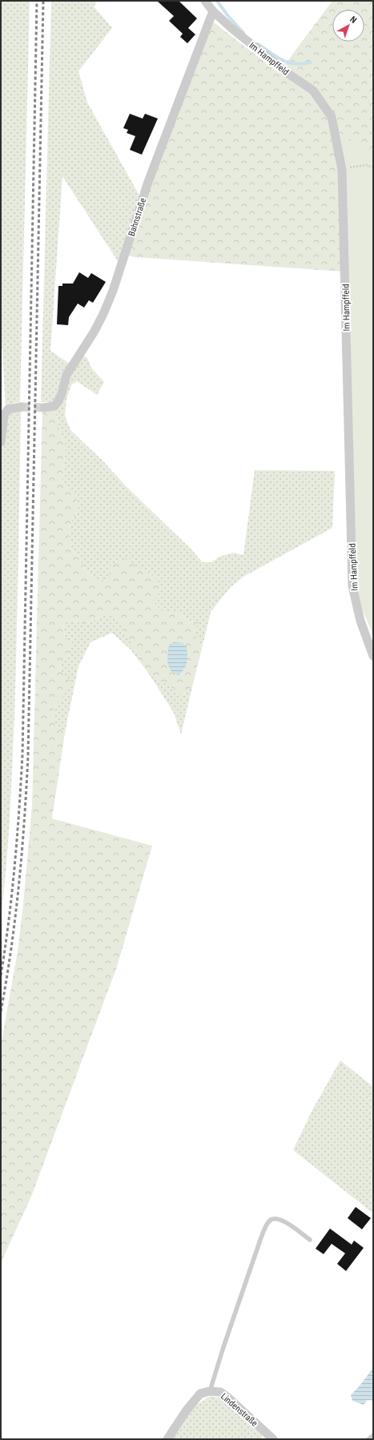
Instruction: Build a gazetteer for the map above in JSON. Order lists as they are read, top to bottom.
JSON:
{
  "streets": {
    "street": ["Im Hampffeld", "Bahnstraße", "Lindenstraße"]
  },
  "crossings": [
    ["Im Hampffeld", "Bahnstraße"]
  ],
  "north": "top right"
}
